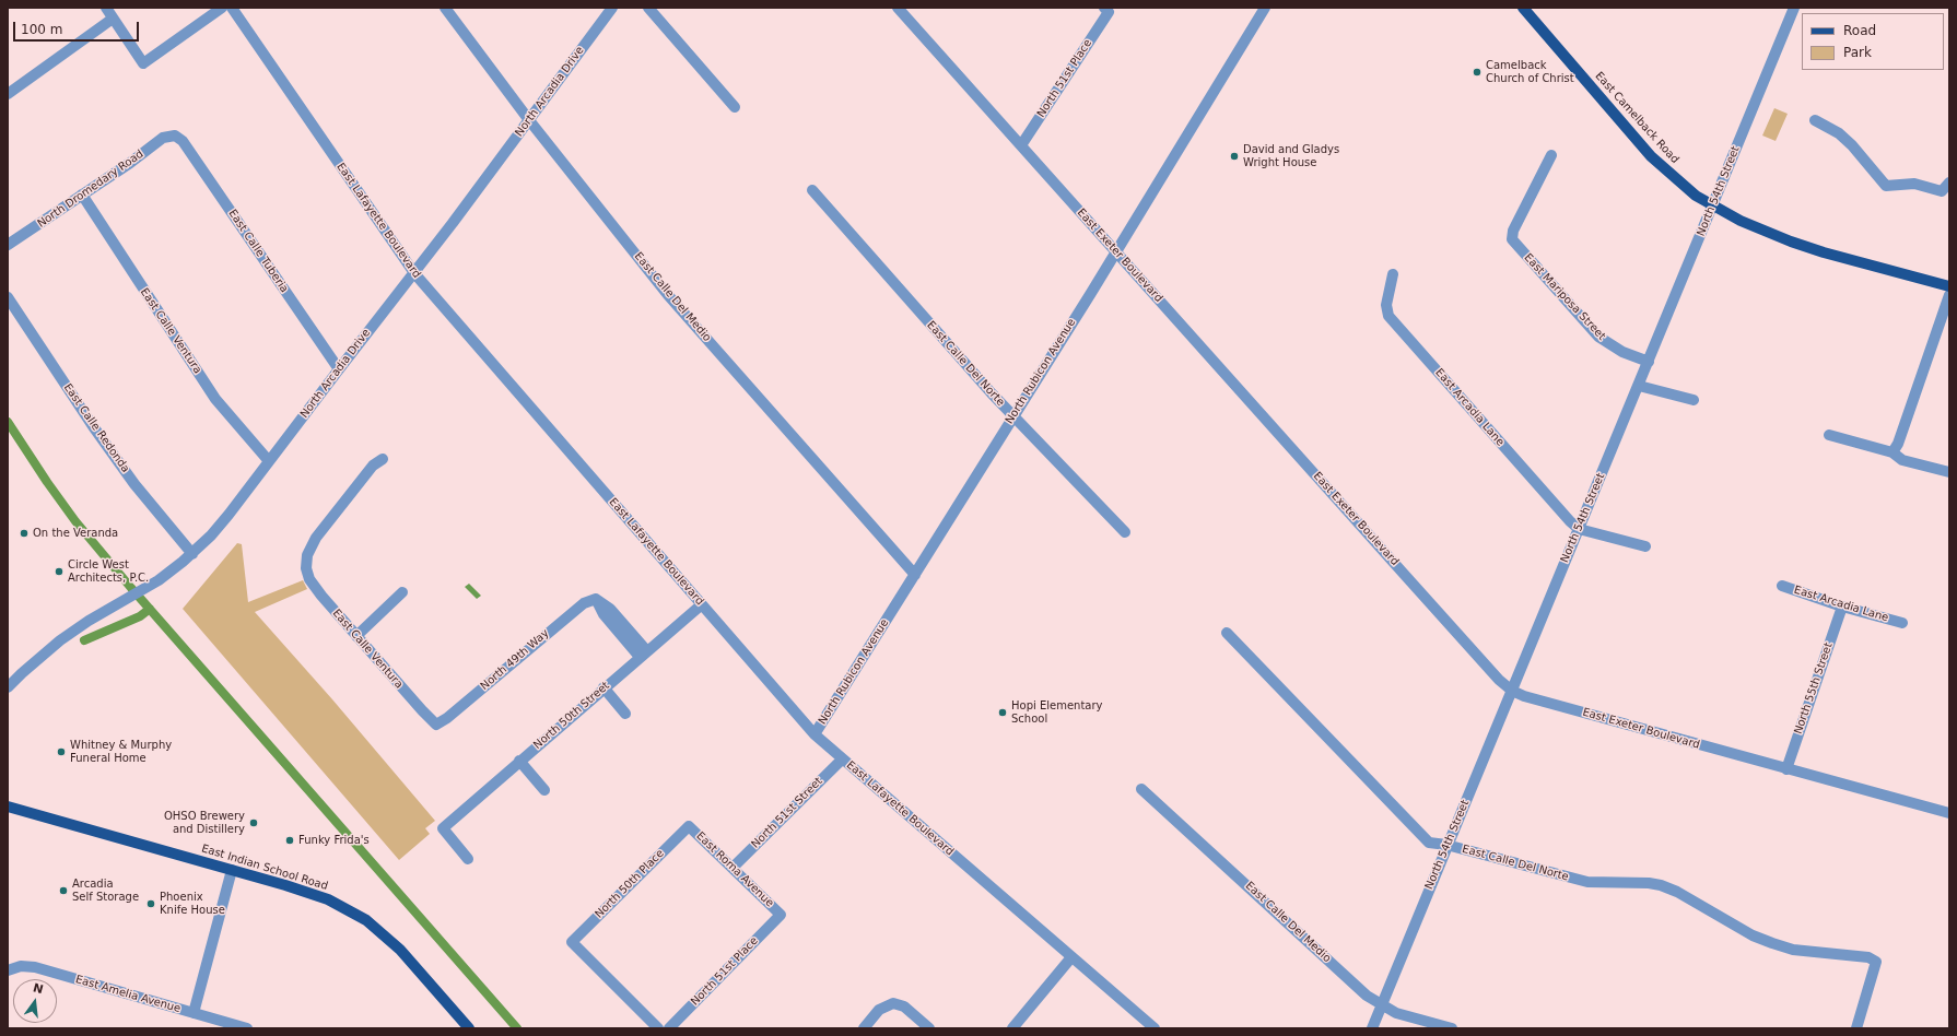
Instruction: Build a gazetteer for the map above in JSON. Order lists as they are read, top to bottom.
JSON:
{
  "streets": {
    "main road": ["East Camelback Road", "East Indian School Road"],
    "street": [
      "North 51st Place",
      "North Arcadia Drive",
      "North Dromedary Road",
      "North 54th Street",
      "East Lafayette Boulevard",
      "East Calle Tuberia",
      "East Exeter Boulevard",
      "East Calle Del Medio",
      "East Mariposa Street",
      "East Calle Ventura",
      "East Calle Del Norte",
      "North Rubicon Avenue",
      "East Arcadia Lane",
      "East Calle Redonda",
      "North 49th Way",
      "North 55th Street",
      "North 50th Street",
      "North 51st Street",
      "East Roma Avenue",
      "North 50th Place",
      "East Amelia Avenue"
    ]
  },
  "crossings": [
    ["North 51st Place", "East Exeter Boulevard"],
    ["North 51st Place", "East Roma Avenue"],
    ["North Arcadia Drive", "East Lafayette Boulevard"],
    ["North Arcadia Drive", "East Calle Tuberia"],
    ["North Arcadia Drive", "East Calle Del Medio"],
    ["North Arcadia Drive", "East Calle Ventura"],
    ["North Arcadia Drive", "East Calle Redonda"],
    ["East Camelback Road", "North 54th Street"],
    ["North Dromedary Road", "East Calle Tuberia"],
    ["North Dromedary Road", "East Calle Ventura"],
    ["North 54th Street", "East Exeter Boulevard"],
    ["North 54th Street", "East Calle Del Medio"],
    ["North 54th Street", "East Mariposa Street"],
    ["North 54th Street", "East Calle Del Norte"],
    ["North 54th Street", "East Arcadia Lane"],
    ["East Lafayette Boulevard", "North Rubicon Avenue"],
    ["East Lafayette Boulevard", "North 50th Street"],
    ["East Lafayette Boulevard", "North 51st Street"],
    ["East Exeter Boulevard", "North Rubicon Avenue"],
    ["East Exeter Boulevard", "North 55th Street"],
    ["East Calle Del Medio", "North Rubicon Avenue"],
    ["East Calle Ventura", "North 49th Way"],
    ["East Calle Del Norte", "North Rubicon Avenue"],
    ["East Arcadia Lane", "North 55th Street"],
    ["North 49th Way", "North 50th Street"],
    ["North 51st Street", "East Roma Avenue"],
    ["East Roma Avenue", "North 50th Place"]
  ],
  "places": [
    "Camelback Church of Christ",
    "David and Gladys Wright House",
    "On the Veranda",
    "Circle West Architects, P.C.",
    "Hopi Elementary School",
    "Whitney & Murphy Funeral Home",
    "OHSO Brewery and Distillery",
    "Funky Frida's",
    "Arcadia Self Storage",
    "Phoenix Knife House"
  ],
  "legend": ["Road", "Park"],
  "scale_bar": "100 m",
  "north": "top"
}
